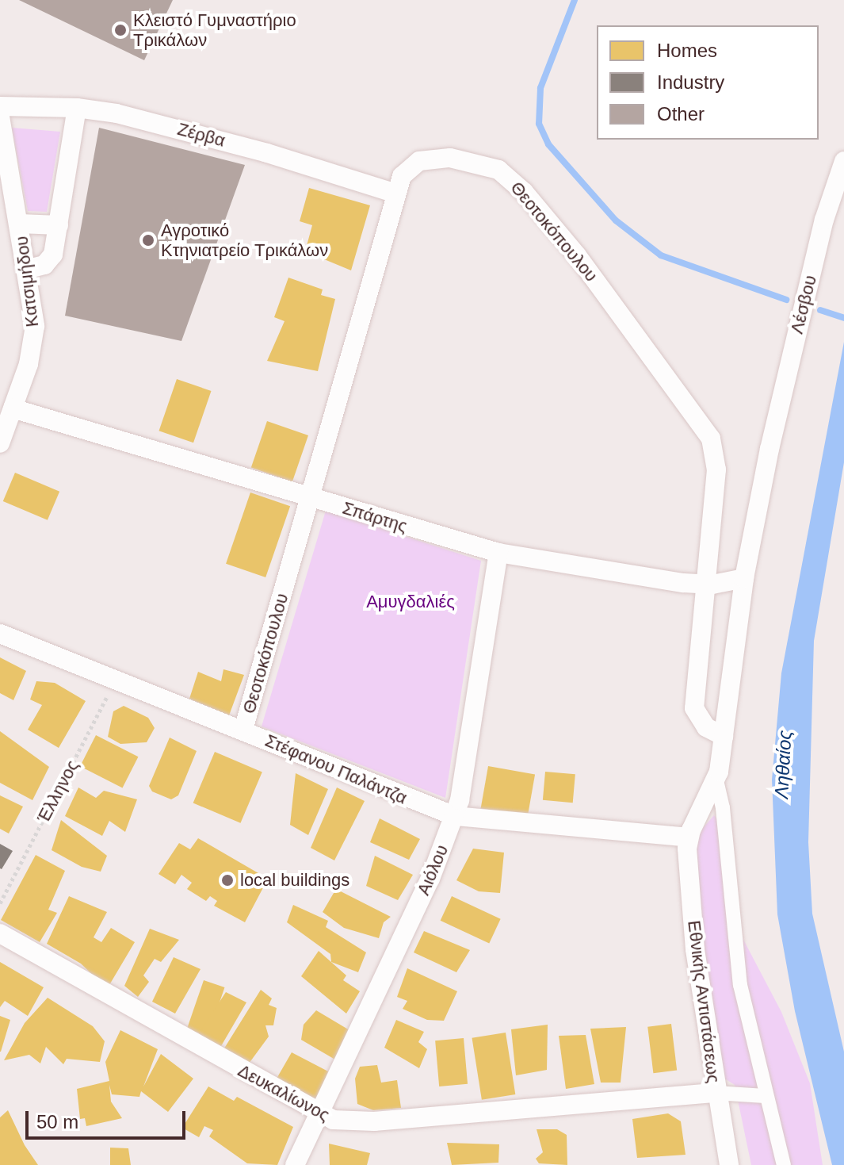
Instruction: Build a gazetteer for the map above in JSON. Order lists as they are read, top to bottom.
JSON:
{
  "streets": {
    "street": [
      "Ζέρβα",
      "Θεοτοκόπουλου",
      "Κατσιμήδου",
      "Λέσβου",
      "Σπάρτης",
      "Στέφανου Παλάντζα",
      "Αιόλου",
      "Εθνικής Αντιστάσεως",
      "Δευκαλίωνος"
    ],
    "path": ["Έλληνος"]
  },
  "crossings": [
    ["Ζέρβα", "Θεοτοκόπουλου"],
    ["Θεοτοκόπουλου", "Λέσβου"],
    ["Θεοτοκόπουλου", "Σπάρτης"],
    ["Θεοτοκόπουλου", "Στέφανου Παλάντζα"],
    ["Κατσιμήδου", "Σπάρτης"],
    ["Λέσβου", "Σπάρτης"],
    ["Λέσβου", "Στέφανου Παλάντζα"],
    ["Λέσβου", "Εθνικής Αντιστάσεως"],
    ["Σπάρτης", "Αιόλου"],
    ["Στέφανου Παλάντζα", "Έλληνος"],
    ["Στέφανου Παλάντζα", "Αιόλου"],
    ["Στέφανου Παλάντζα", "Εθνικής Αντιστάσεως"],
    ["Αιόλου", "Δευκαλίωνος"],
    ["Εθνικής Αντιστάσεως", "Δευκαλίωνος"]
  ],
  "water": ["Ληθαίος"],
  "parks": ["Αμυγδαλιές"],
  "places": ["Κλειστό Γυμναστήριο Τρικάλων", "Αγροτικό Κτηνιατρείο Τρικάλων", "local buildings"],
  "legend": ["Homes", "Industry", "Other"],
  "scale_bar": "50 m"
}
